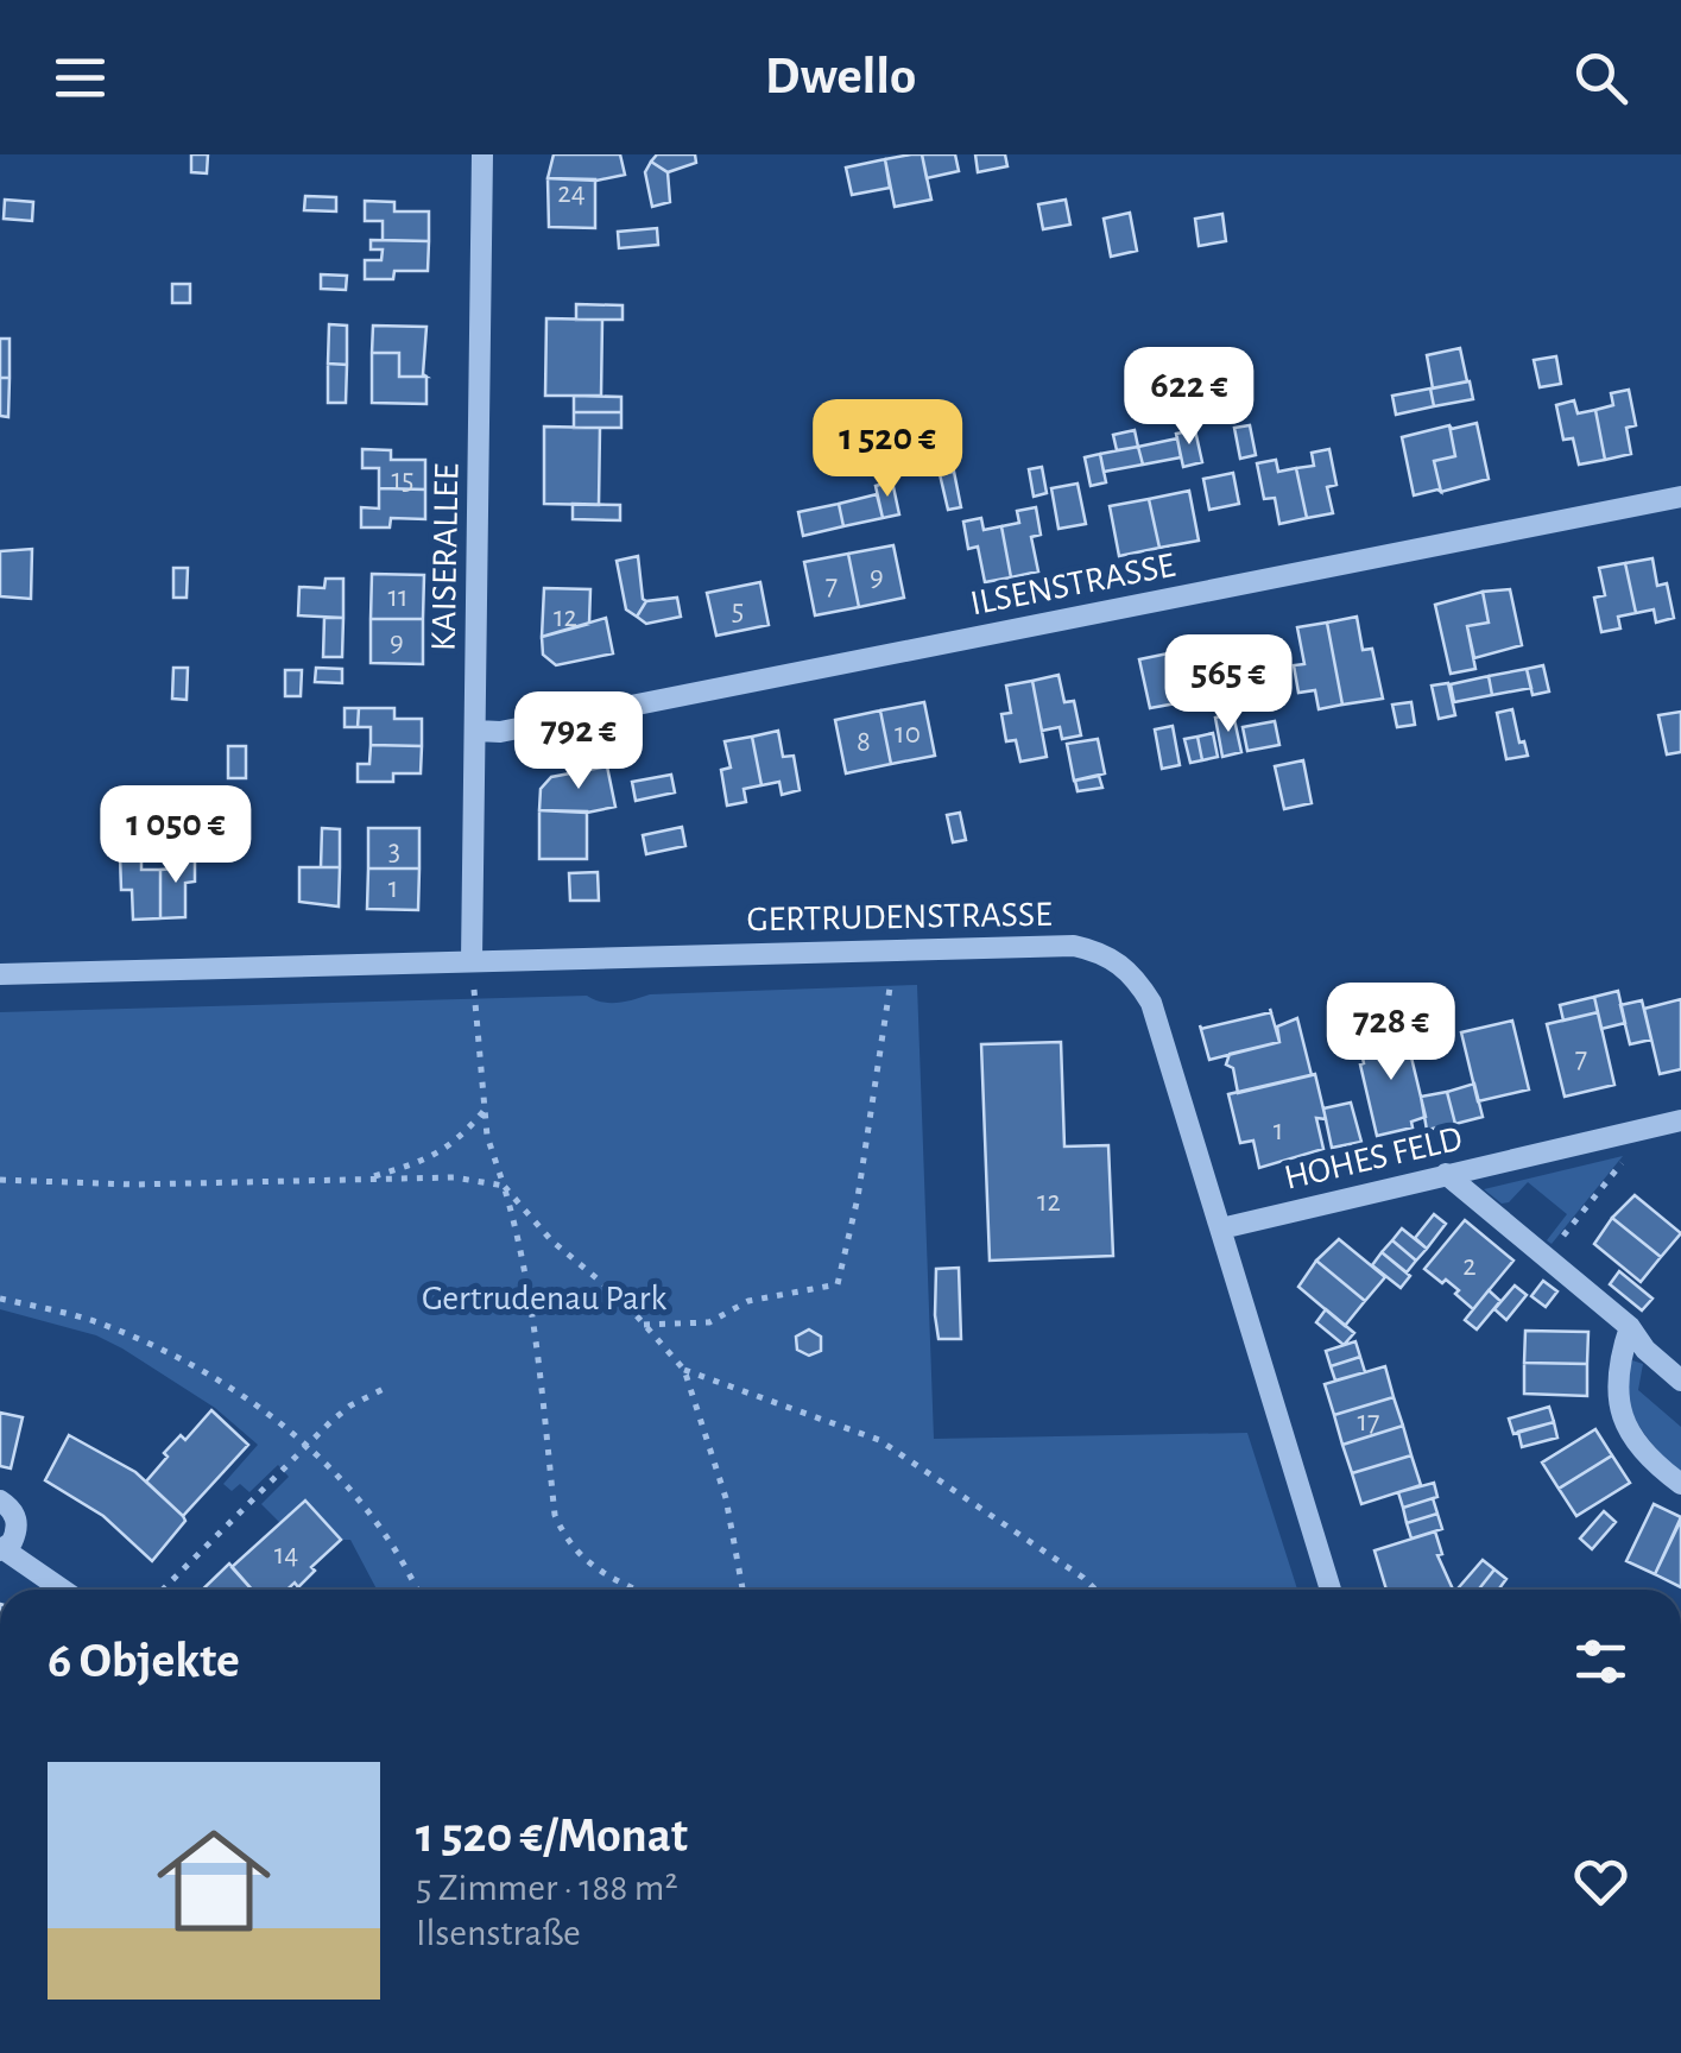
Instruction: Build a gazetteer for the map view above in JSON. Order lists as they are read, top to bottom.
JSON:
{
  "streets": {
    "street": [
      "KAISERALLEE",
      "ILSENSTRASSE",
      "GERTRUDENSTRASSE",
      "HOHES FELD"
    ]
  },
  "crossings": [
    ["KAISERALLEE", "ILSENSTRASSE"],
    ["KAISERALLEE", "GERTRUDENSTRASSE"],
    ["GERTRUDENSTRASSE", "HOHES FELD"]
  ],
  "parks": ["Gertrudenau Park"],
  "house_numbers": [
    "24",
    "15",
    "9",
    "7",
    "11",
    "5",
    "12",
    "9",
    "10",
    "8",
    "3",
    "1",
    "7",
    "1",
    "12",
    "2",
    "17",
    "14"
  ],
  "page": {
    "header": "Dwello",
    "price": [
      "622 €",
      "1 520 €",
      "565 €",
      "792 €",
      "1 050 €",
      "728 €"
    ],
    "heading": "6 Objekte",
    "list": [
      {
        "name": "1 520 €/Monat",
        "note": "5 Zimmer · 188 m² · Ilsenstraße"
      }
    ]
  }
}
